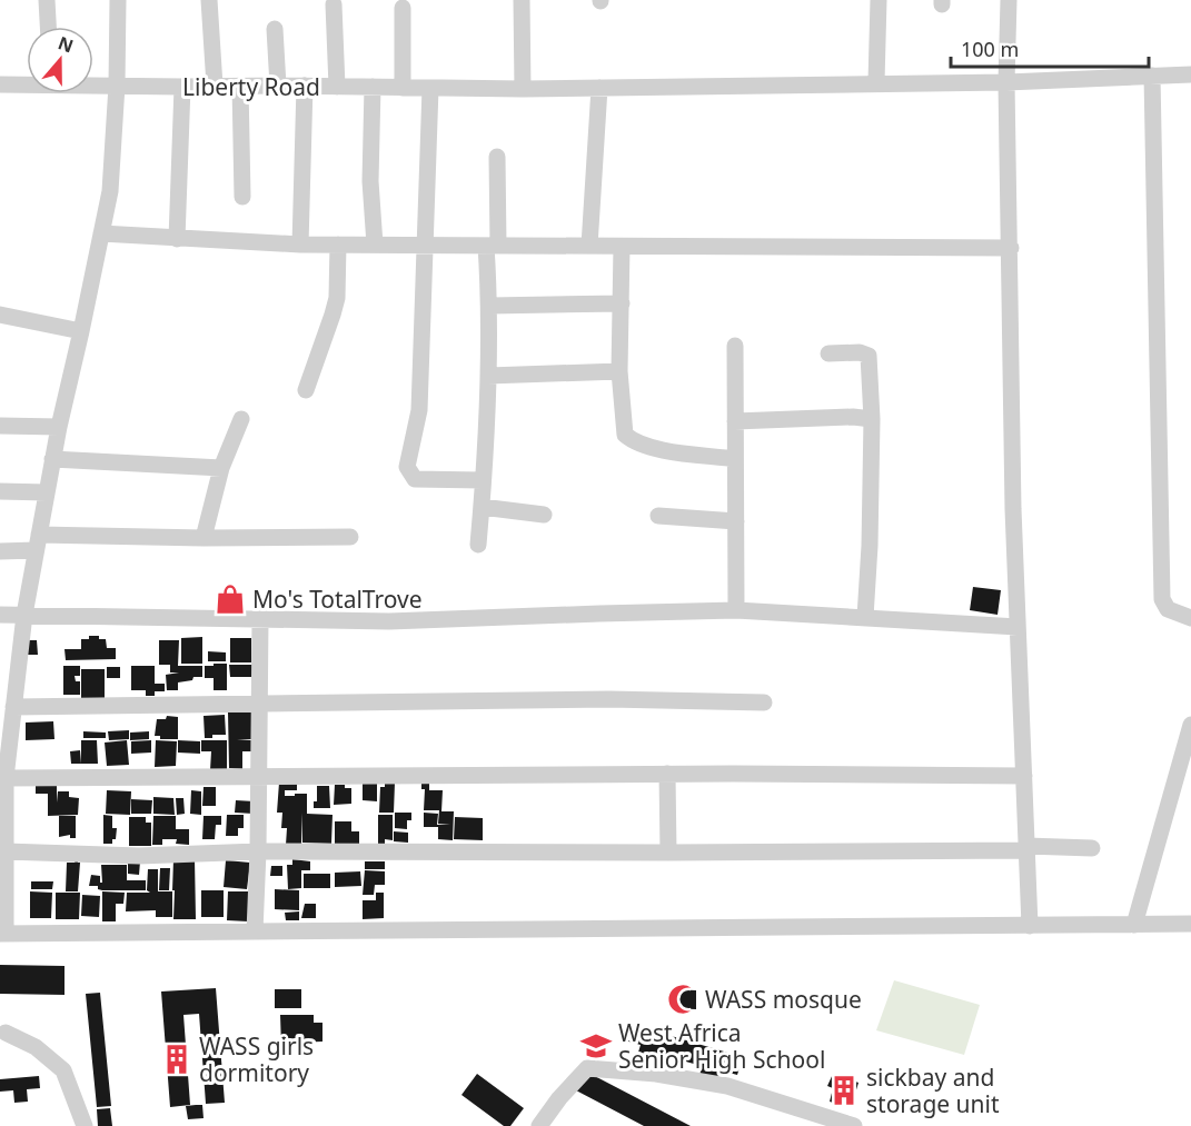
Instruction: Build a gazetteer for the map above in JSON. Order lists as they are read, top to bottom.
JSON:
{
  "streets": {
    "street": ["Liberty Road"]
  },
  "places": {
    "shop": ["Mo's TotalTrove"],
    "mosque": ["WASS mosque"],
    "school or university": ["West Africa Senior High School"],
    "building": ["WASS girls dormitory", "sickbay and storage unit"]
  },
  "scale_bar": "100 m",
  "north": "top"
}
